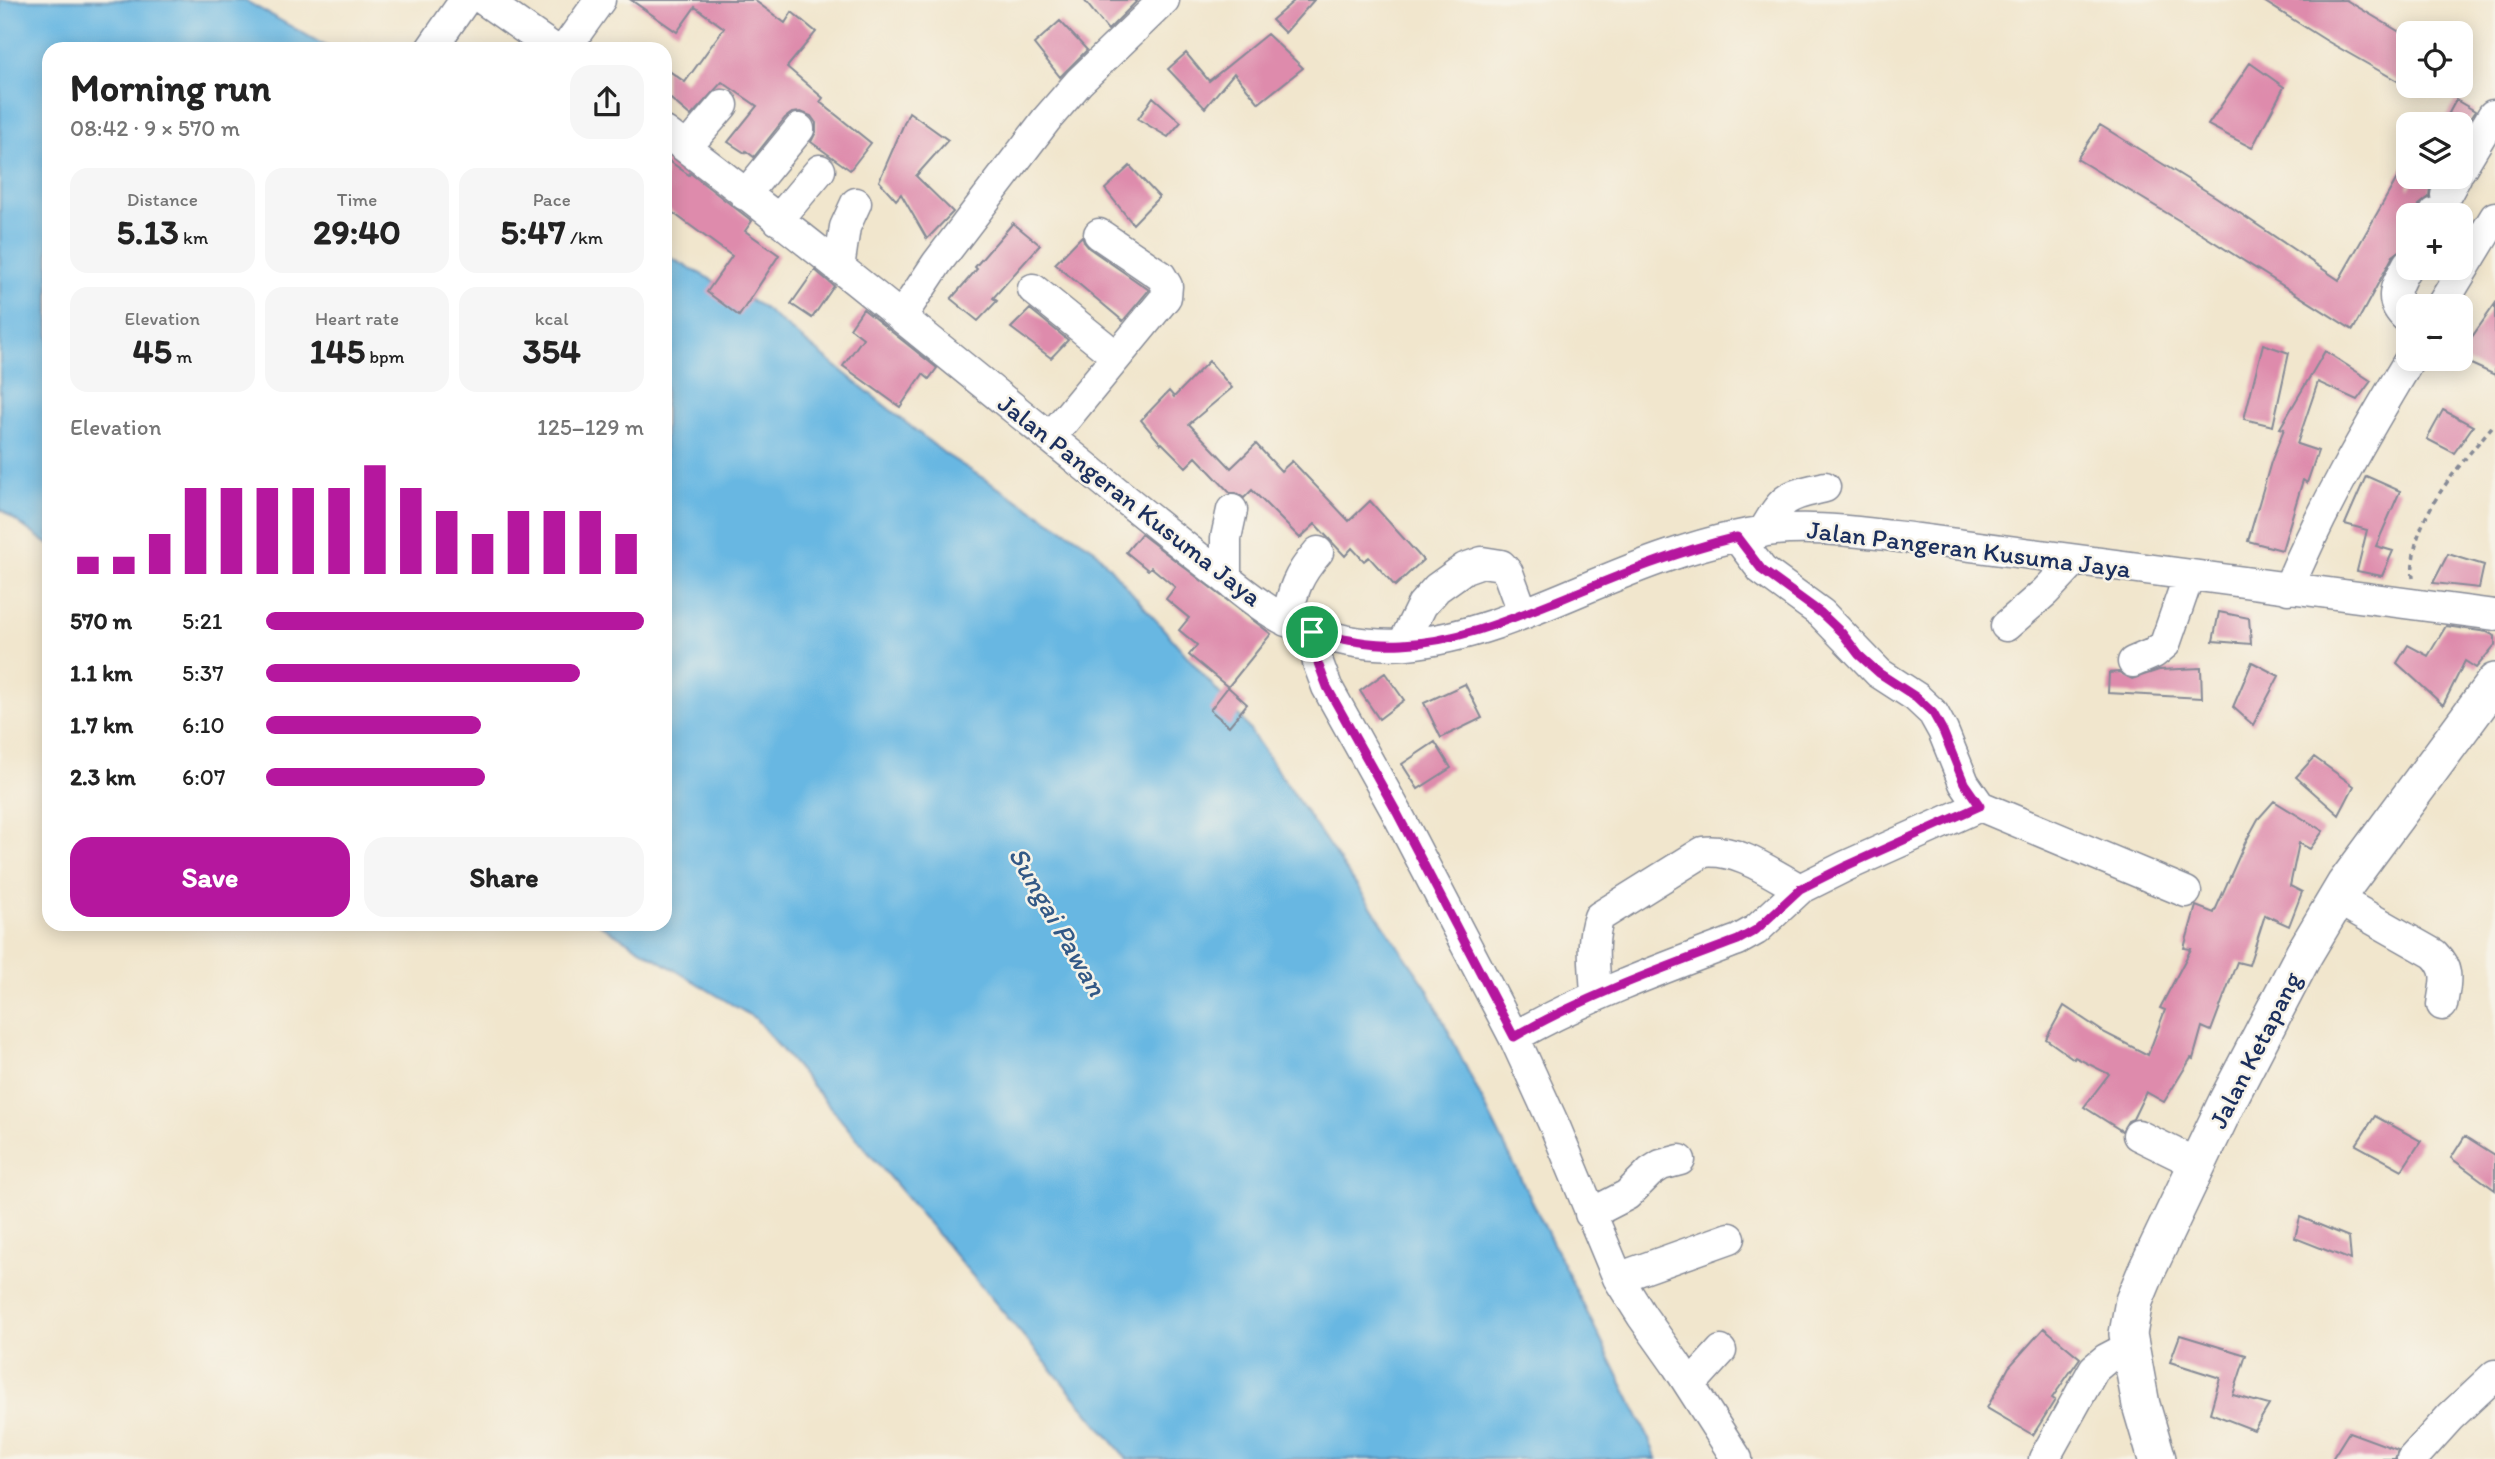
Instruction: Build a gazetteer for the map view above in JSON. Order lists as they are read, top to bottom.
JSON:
{
  "streets": {
    "main road": ["Jalan Ketapang"],
    "street": ["Jalan Pangeran Kusuma Jaya"]
  },
  "water": ["Sungai Pawan"],
  "page": {
    "map_buttons": ["+", "−"],
    "heading": ["Morning run", "08:42 · 9 × 570 m"],
    "stats": [
      ["Distance", "5.13 km"],
      ["Time", "29:40"],
      ["Pace", "5:47 /km"],
      ["Elevation", "45 m"],
      ["Heart rate", "145 bpm"],
      ["kcal", "354"]
    ],
    "chart": ["Elevation", "125–129 m"],
    "list": [
      {
        "name": "570 m",
        "note": "5:21"
      },
      {
        "name": "1.1 km",
        "note": "5:37"
      },
      {
        "name": "1.7 km",
        "note": "6:10"
      },
      {
        "name": "2.3 km",
        "note": "6:07"
      }
    ],
    "buttons": ["Save", "Share"]
  }
}
